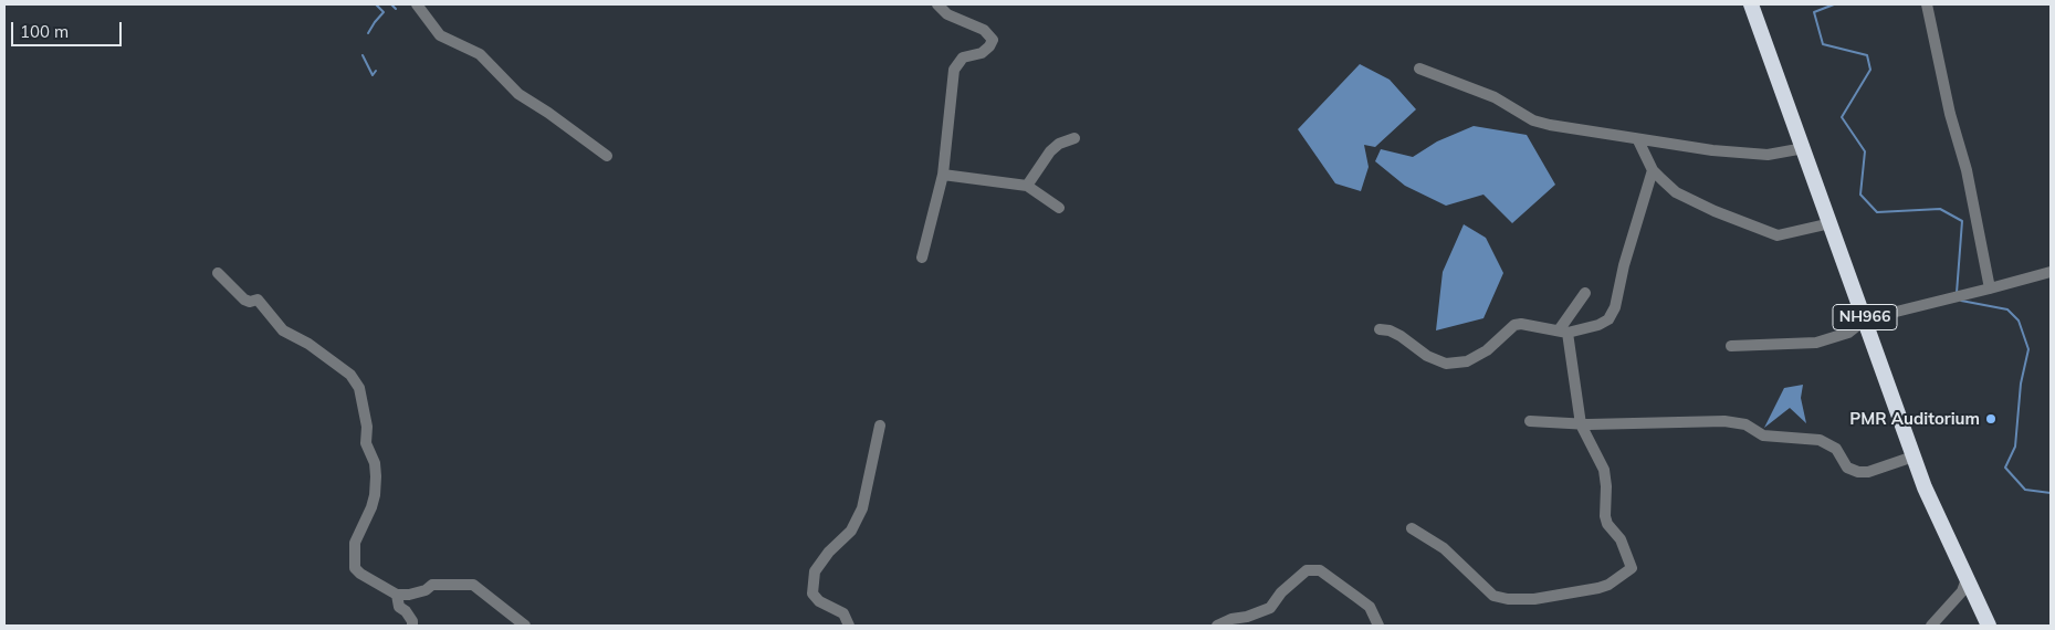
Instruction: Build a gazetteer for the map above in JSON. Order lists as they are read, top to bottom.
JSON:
{
  "streets": {
    "highway": ["NH966"]
  },
  "places": ["PMR Auditorium"],
  "scale_bar": "100 m"
}
